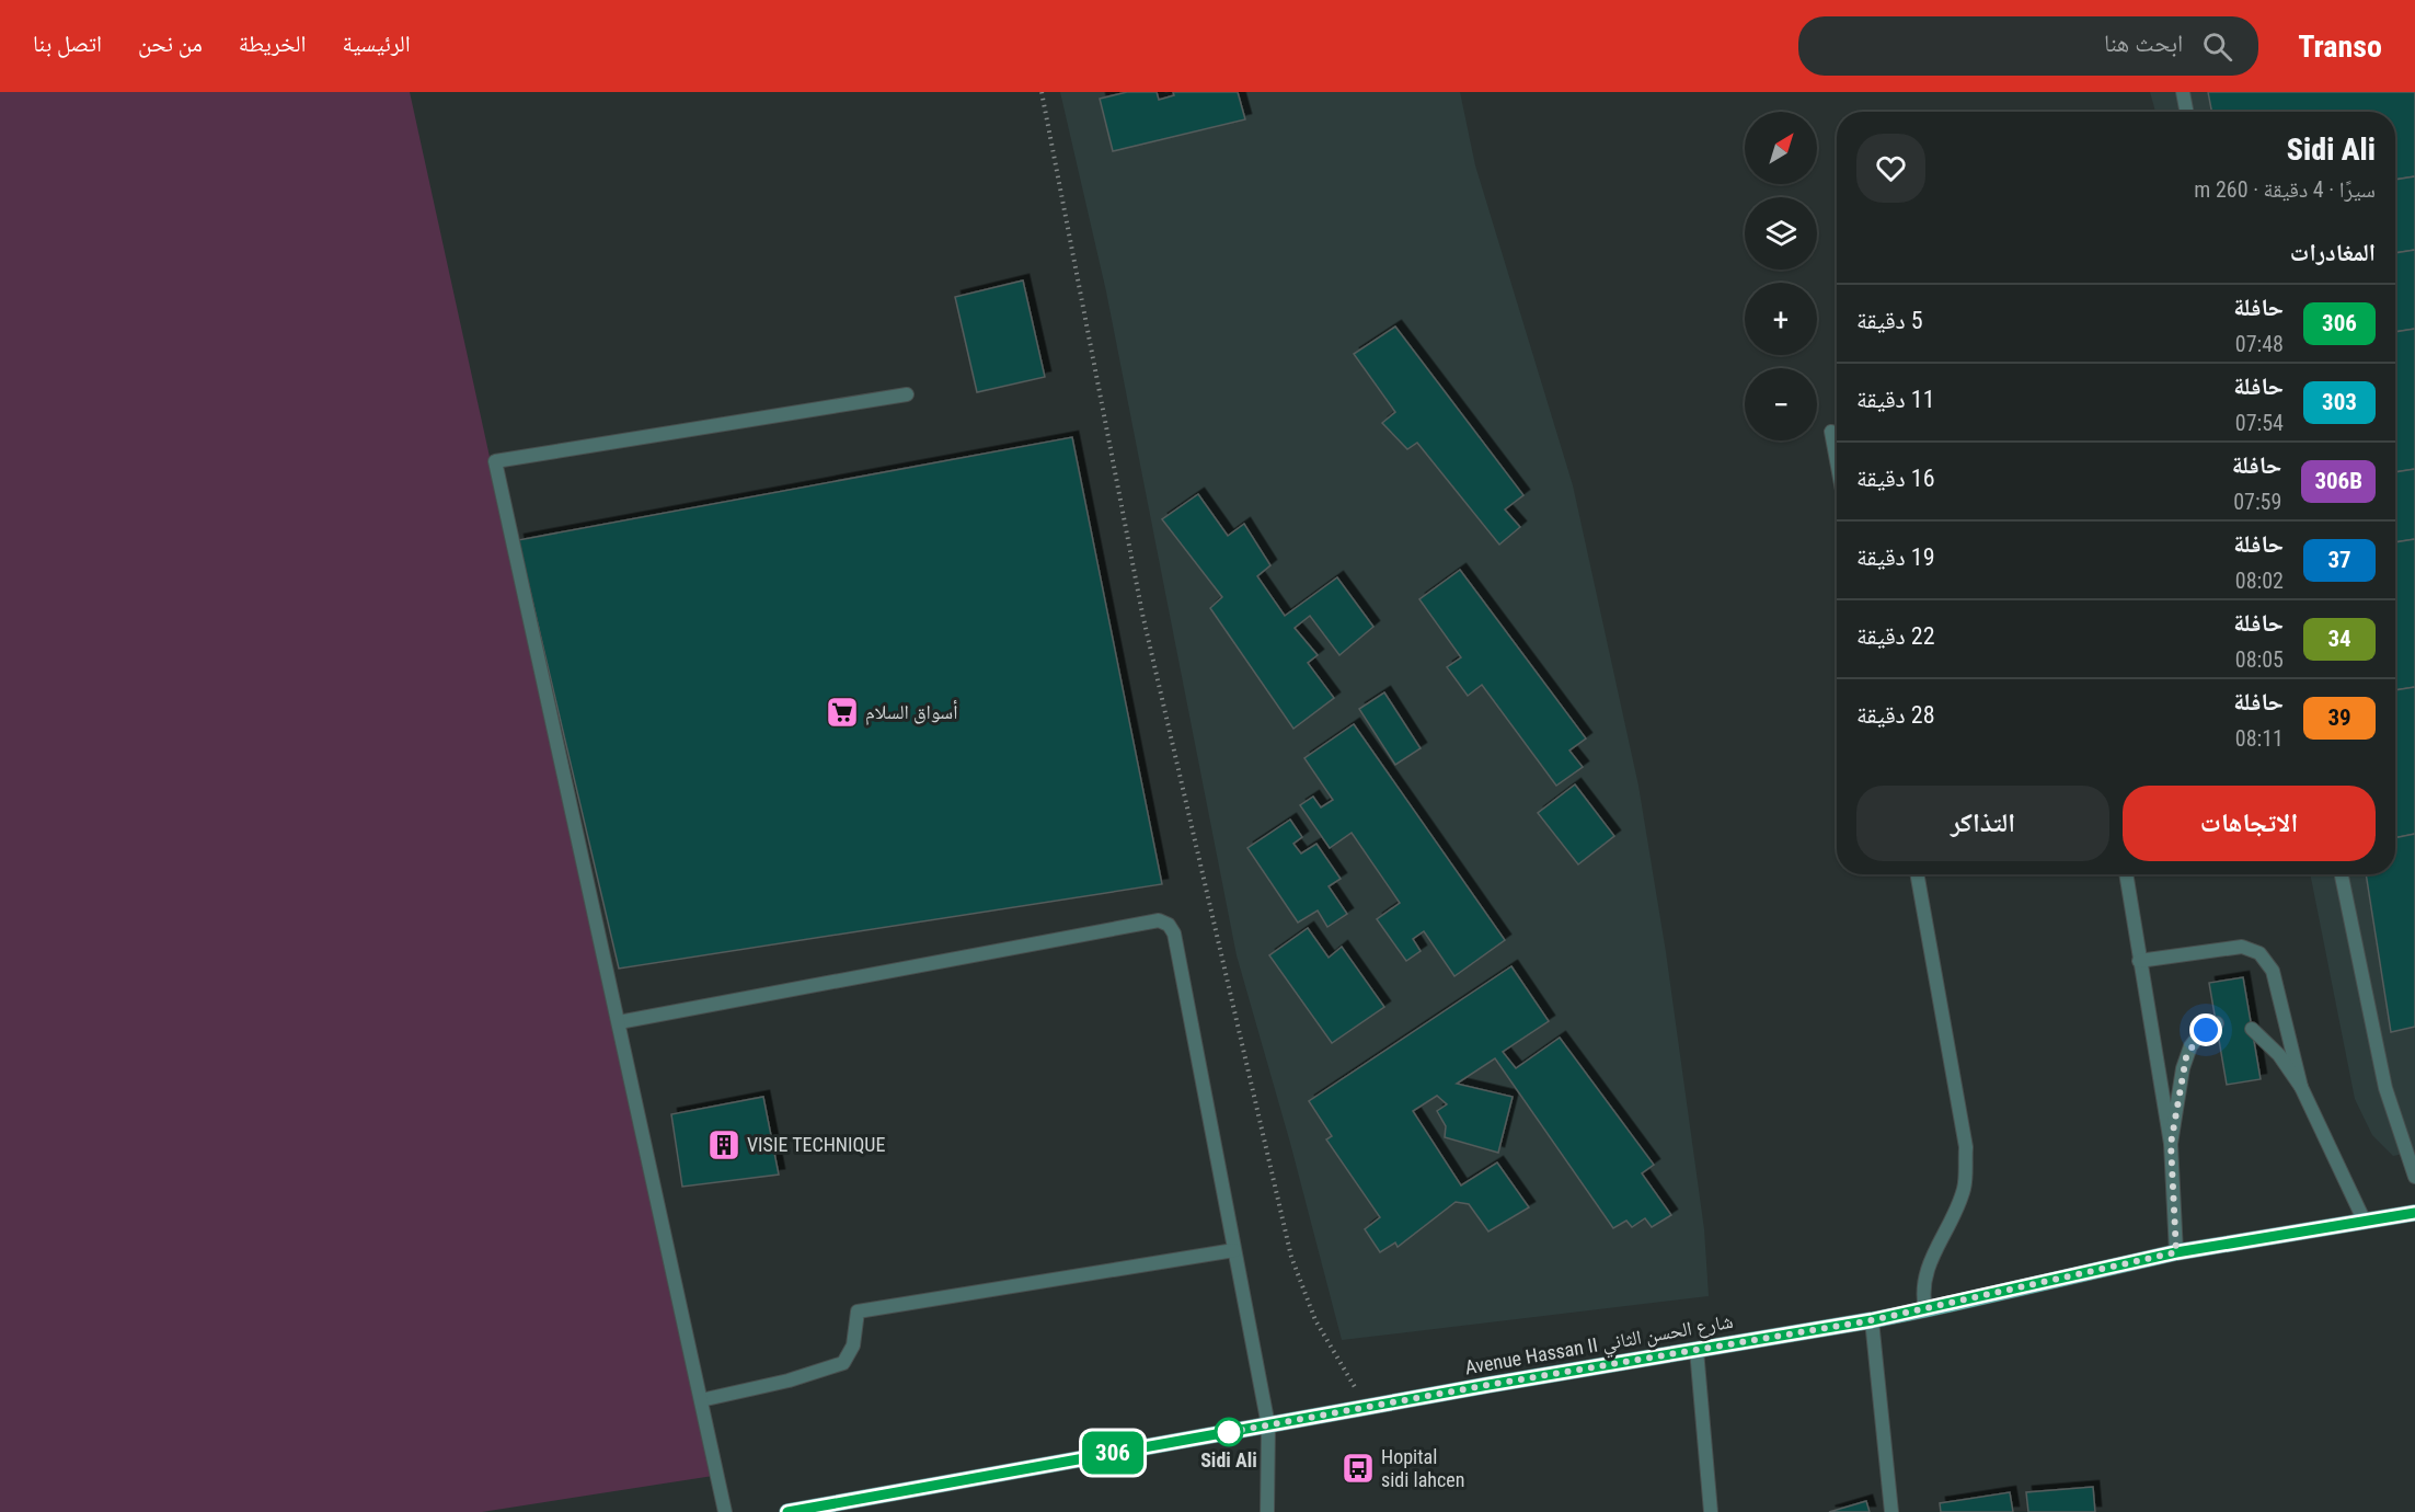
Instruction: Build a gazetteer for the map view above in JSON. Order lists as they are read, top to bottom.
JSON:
{
  "streets": {
    "main road": ["Avenue Hassan II شارع الحسن الثاني"]
  },
  "places": {
    "supermarket": ["أسواق السلام"],
    "building": ["VISIE TECHNIQUE"],
    "other": ["Sidi Ali"],
    "bus stop": ["Hopital sidi lahcen"]
  },
  "lines": ["bus line 306"],
  "north": "top right",
  "page": {
    "header": "Transo",
    "search": "ابحث هنا",
    "nav": [
      "الرئيسية",
      "الخريطة",
      "من نحن",
      "اتصل بنا"
    ],
    "on_map": "306",
    "map_buttons": ["+", "−"],
    "heading": [
      ["Sidi Ali", "سيرًا · 4 دقيقة · 260 m"],
      "المغادرات"
    ],
    "list": [
      {
        "mark": "306",
        "name": "حافلة",
        "note": "07:48",
        "value": "5 دقيقة"
      },
      {
        "mark": "303",
        "name": "حافلة",
        "note": "07:54",
        "value": "11 دقيقة"
      },
      {
        "mark": "306B",
        "name": "حافلة",
        "note": "07:59",
        "value": "16 دقيقة"
      },
      {
        "mark": "37",
        "name": "حافلة",
        "note": "08:02",
        "value": "19 دقيقة"
      },
      {
        "mark": "34",
        "name": "حافلة",
        "note": "08:05",
        "value": "22 دقيقة"
      },
      {
        "mark": "39",
        "name": "حافلة",
        "note": "08:11",
        "value": "28 دقيقة"
      }
    ],
    "buttons": ["الاتجاهات", "التذاكر"]
  }
}
